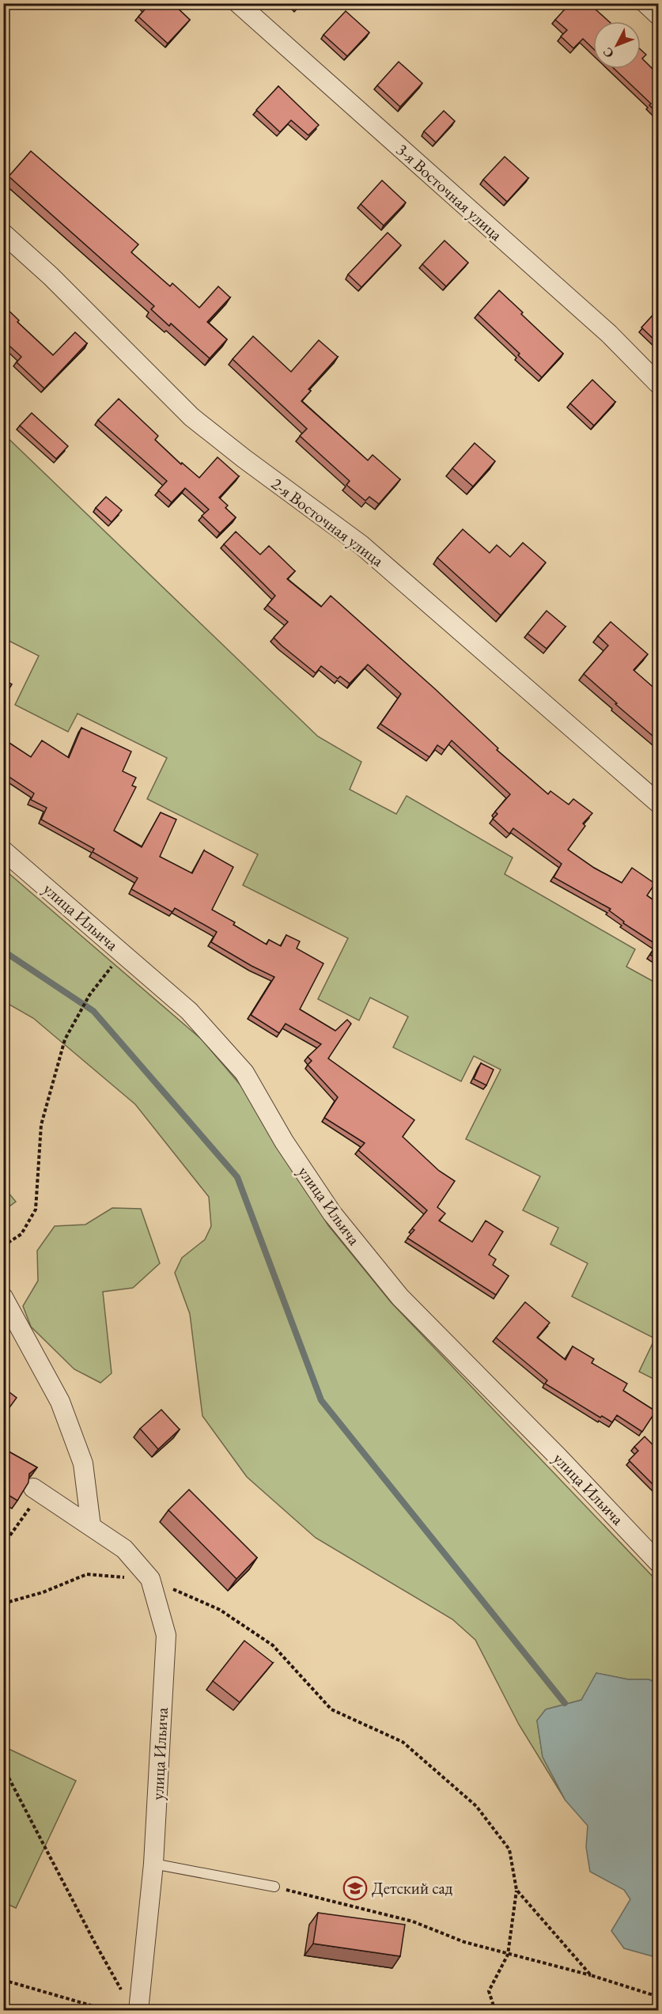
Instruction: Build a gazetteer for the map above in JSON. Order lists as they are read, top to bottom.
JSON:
{
  "streets": {
    "street": ["3-я Восточная улица", "2-я Восточная улица", "улица Ильича"]
  },
  "places": {
    "school or university": ["Детский сад"]
  },
  "north": "bottom left"
}
